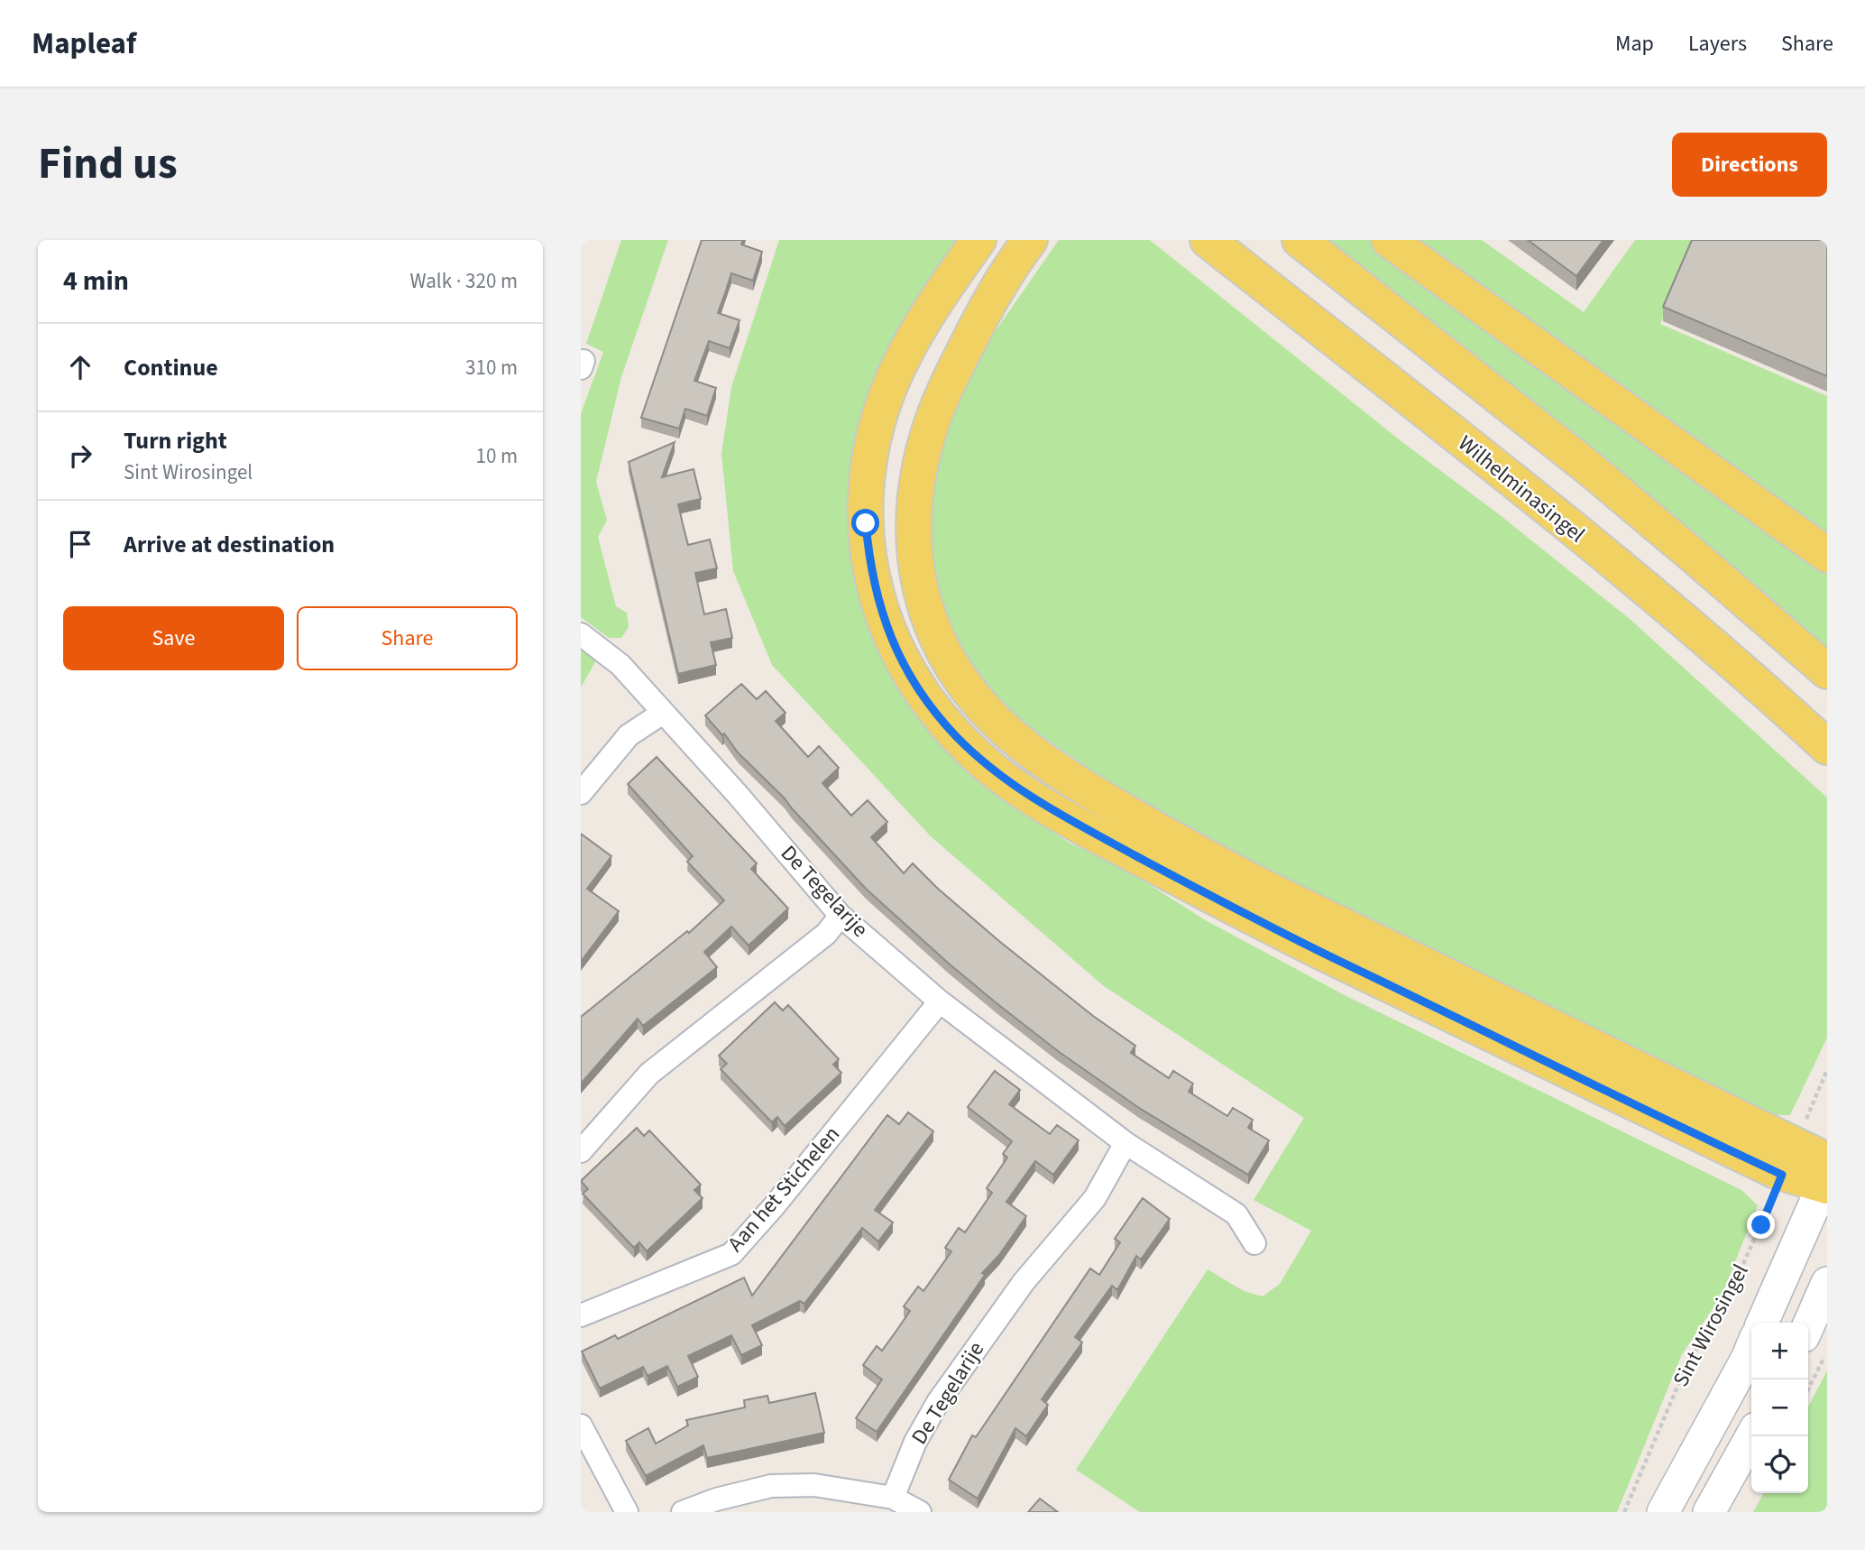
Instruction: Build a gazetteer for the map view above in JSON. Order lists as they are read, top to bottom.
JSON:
{
  "streets": {
    "main road": ["Wilhelminasingel", "Sint Wirosingel"],
    "street": ["De Tegelarije", "Aan het Stichelen"]
  },
  "crossings": [
    ["De Tegelarije", "Aan het Stichelen"]
  ],
  "page": {
    "header": "Mapleaf",
    "nav": ["Map", "Layers", "Share"],
    "title": "Find us",
    "buttons": [
      "Directions",
      ["Save", "Share"]
    ],
    "heading": ["4 min", "Walk · 320 m"],
    "list": [
      ["Continue", "310 m"],
      ["Turn right", "Sint Wirosingel", "10 m"],
      "Arrive at destination"
    ],
    "map_buttons": ["+", "−"]
  }
}
